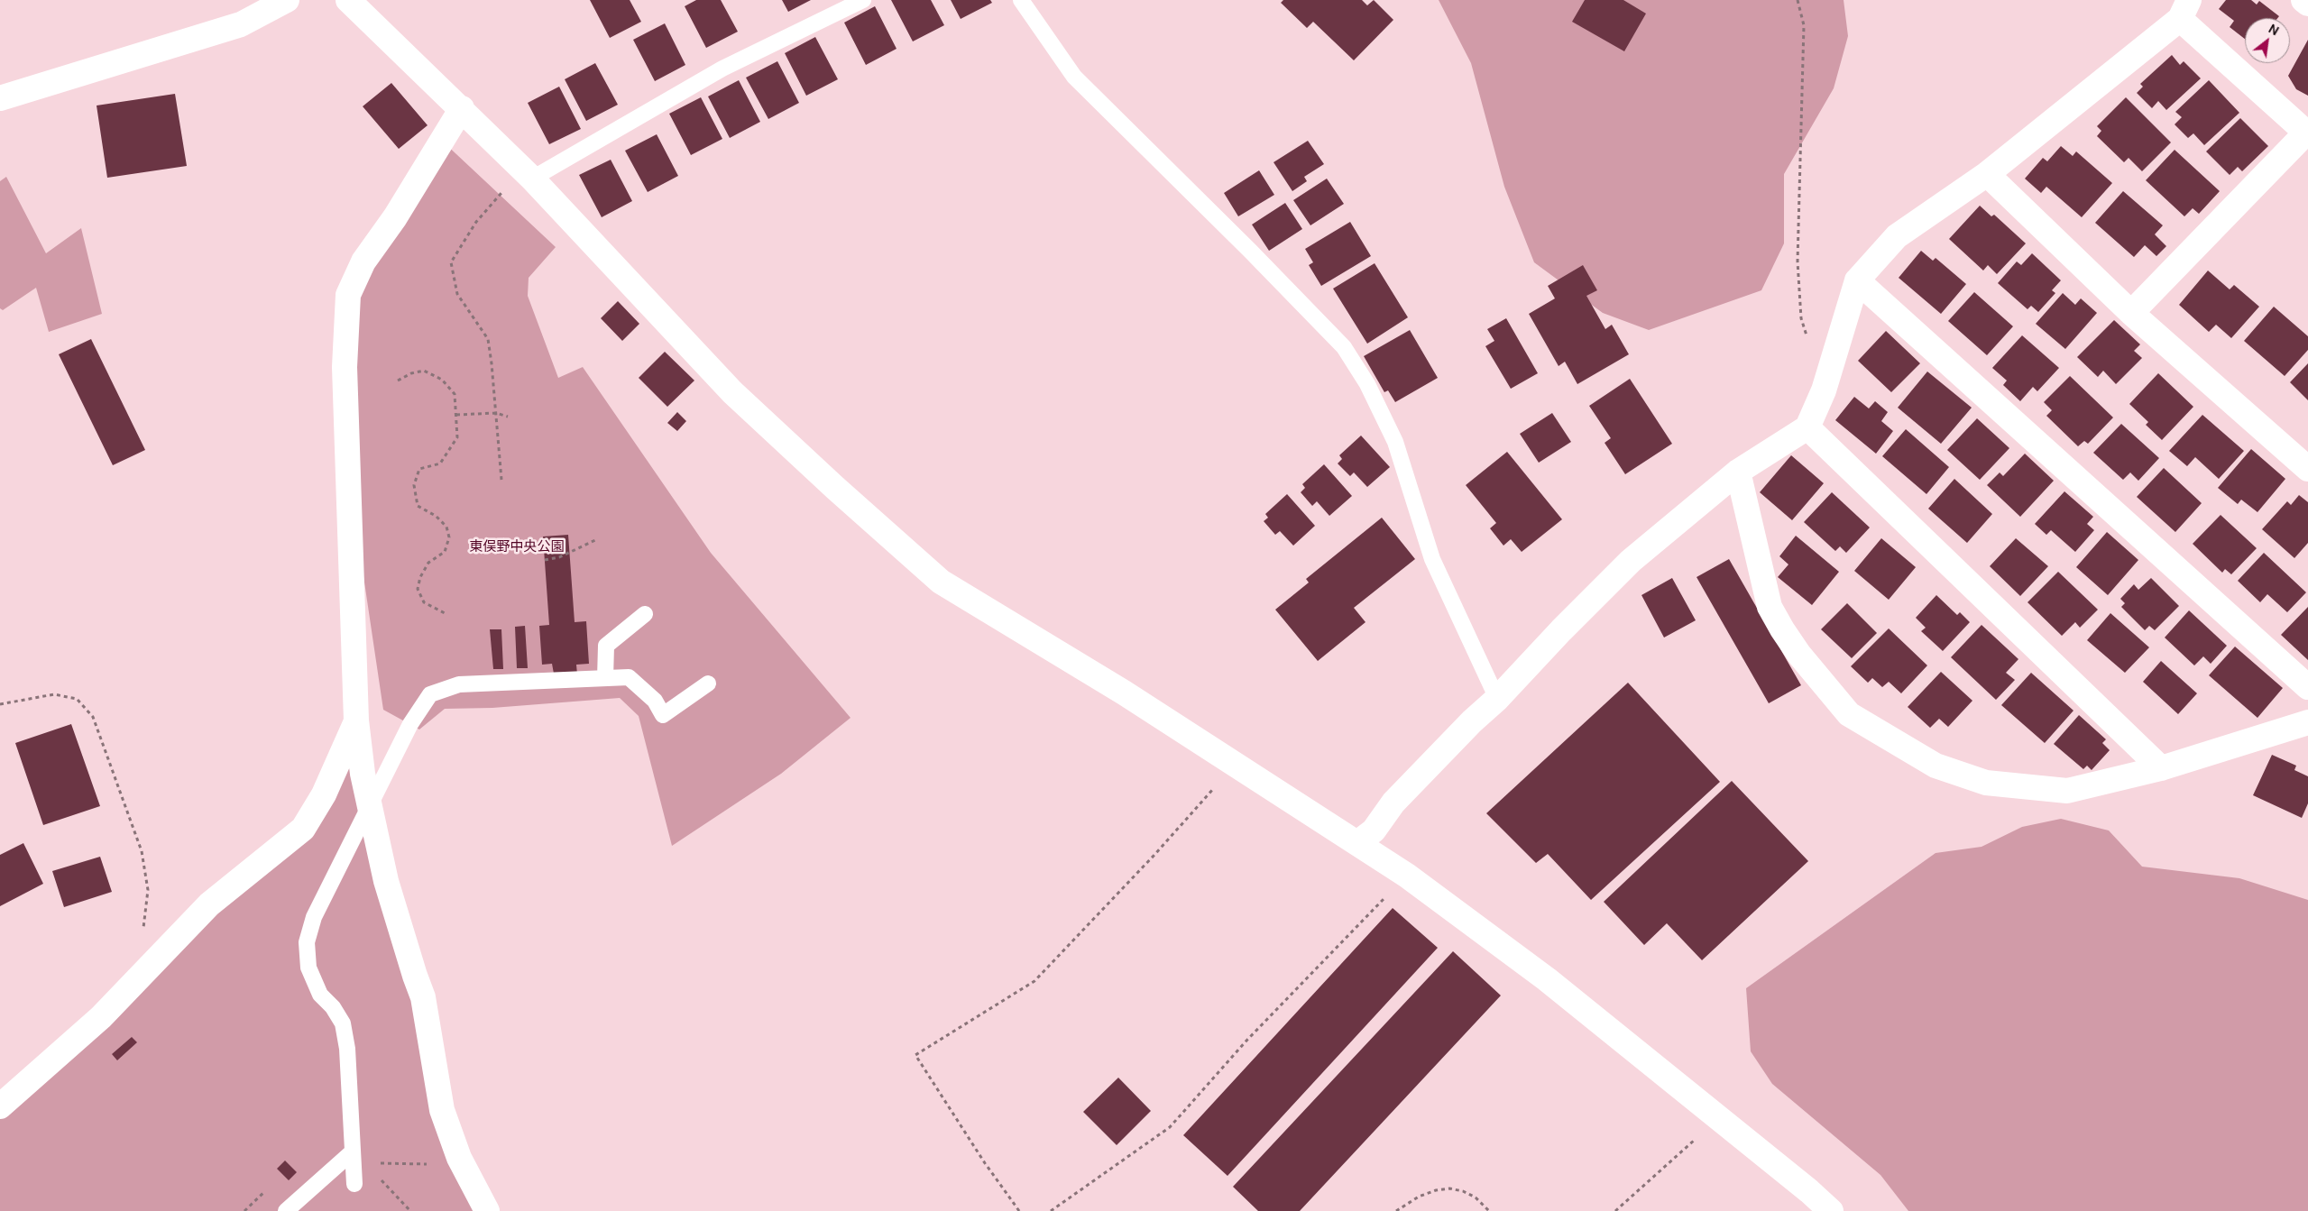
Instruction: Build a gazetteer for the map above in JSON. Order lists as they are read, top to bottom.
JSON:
{
  "parks": ["東俣野中央公園"],
  "north": "top right"
}
